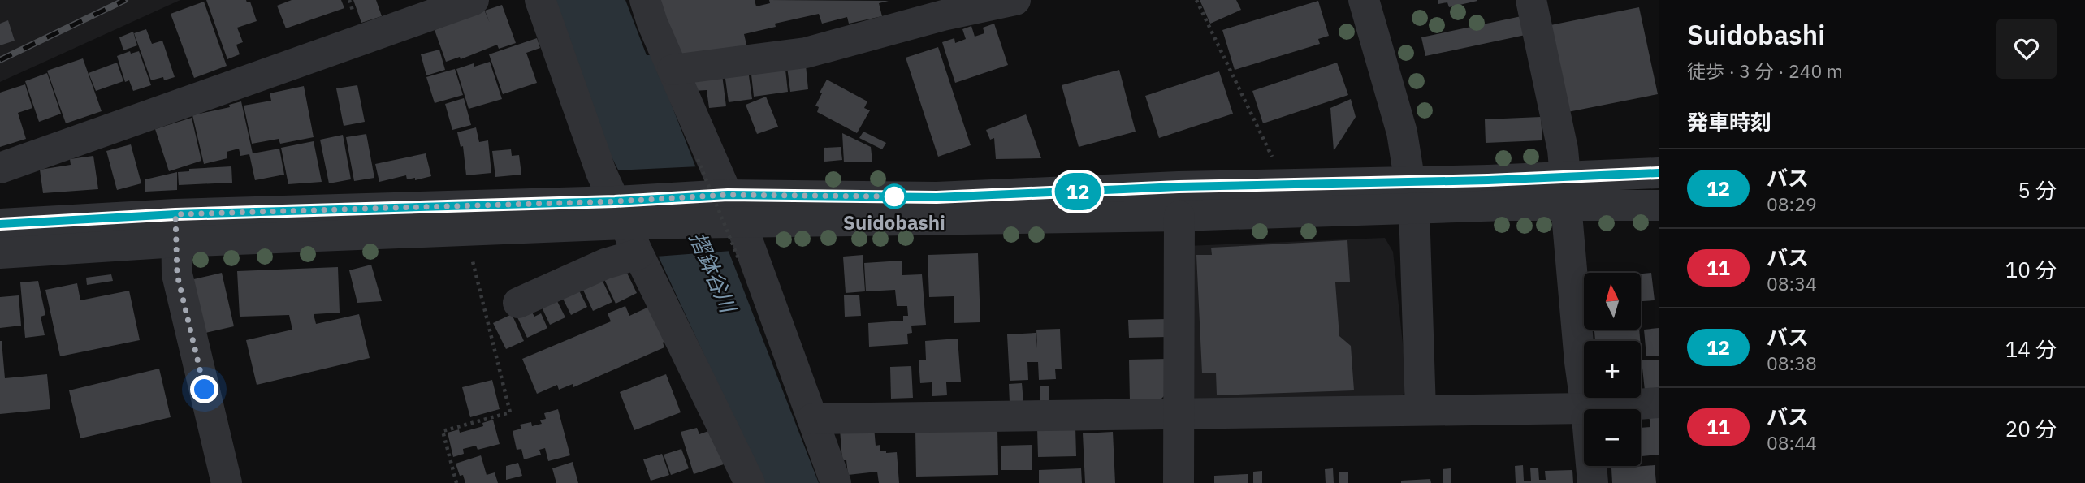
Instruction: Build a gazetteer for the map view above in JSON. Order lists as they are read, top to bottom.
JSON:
{
  "water": ["摺鉢谷川"],
  "places": ["Suidobashi"],
  "lines": ["bus line 12"],
  "north": "top",
  "page": {
    "on_map": "12",
    "heading": [
      ["Suidobashi", "徒歩 · 3 分 · 240 m"],
      "発車時刻"
    ],
    "list": [
      {
        "mark": "12",
        "name": "バス",
        "note": "08:29",
        "value": "5 分"
      },
      {
        "mark": "11",
        "name": "バス",
        "note": "08:34",
        "value": "10 分"
      },
      {
        "mark": "12",
        "name": "バス",
        "note": "08:38",
        "value": "14 分"
      },
      {
        "mark": "11",
        "name": "バス",
        "note": "08:44",
        "value": "20 分"
      }
    ],
    "map_buttons": ["+", "−"]
  }
}
